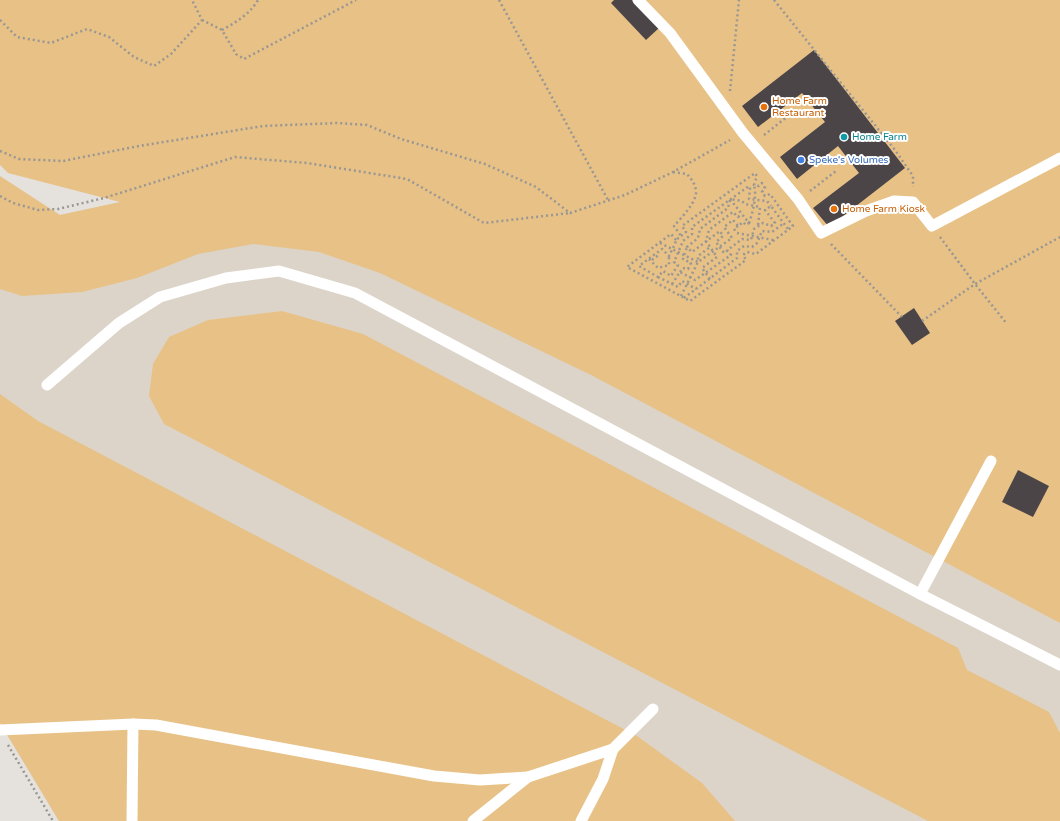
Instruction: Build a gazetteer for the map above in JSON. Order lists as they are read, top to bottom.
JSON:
{
  "places": [
    "Home Farm Restaurant",
    "Home Farm",
    "Speke's Volumes",
    "Home Farm Kiosk"
  ]
}
